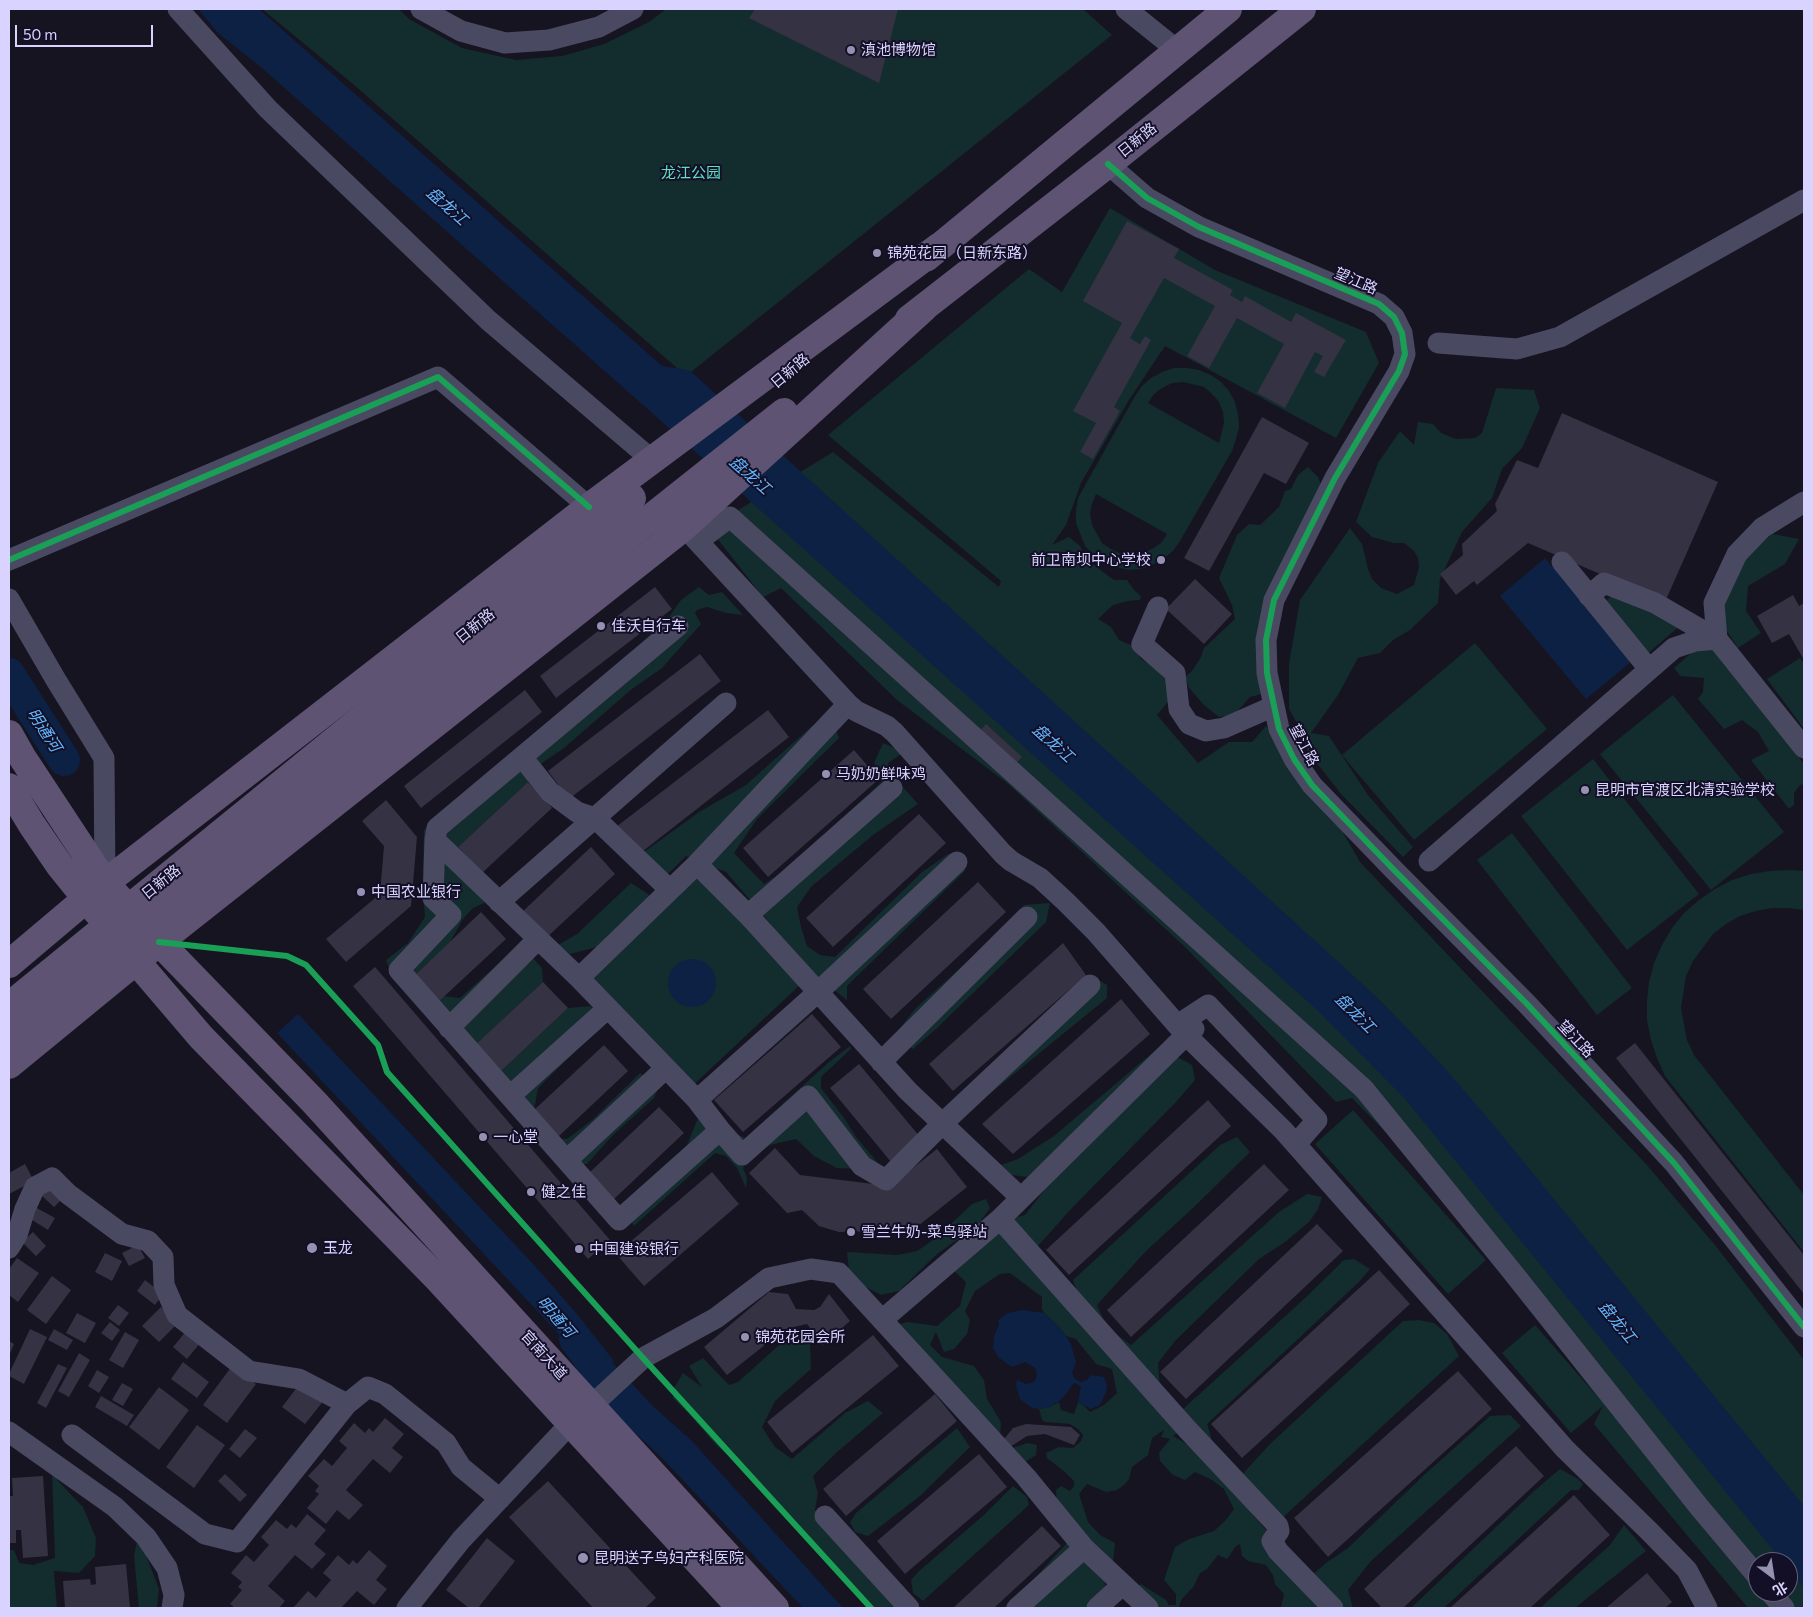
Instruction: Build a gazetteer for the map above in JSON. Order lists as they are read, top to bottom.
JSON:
{
  "streets": {
    "main road": ["日新路", "官南大道"],
    "street": ["望江路"]
  },
  "crossings": [
    ["日新路", "望江路"],
    ["日新路", "官南大道"]
  ],
  "water": ["盘龙江", "明通河"],
  "parks": ["龙江公园"],
  "places": [
    "滇池博物馆",
    "锦苑花园（日新东路）",
    "前卫南坝中心学校",
    "佳沃自行车",
    "马奶奶鲜味鸡",
    "昆明市官渡区北清实验学校",
    "中国农业银行",
    "一心堂",
    "健之佳",
    "雪兰牛奶-菜鸟驿站",
    "玉龙",
    "中国建设银行",
    "锦苑花园会所",
    "昆明送子鸟妇产科医院"
  ],
  "scale_bar": "50 m",
  "north": "bottom right"
}
